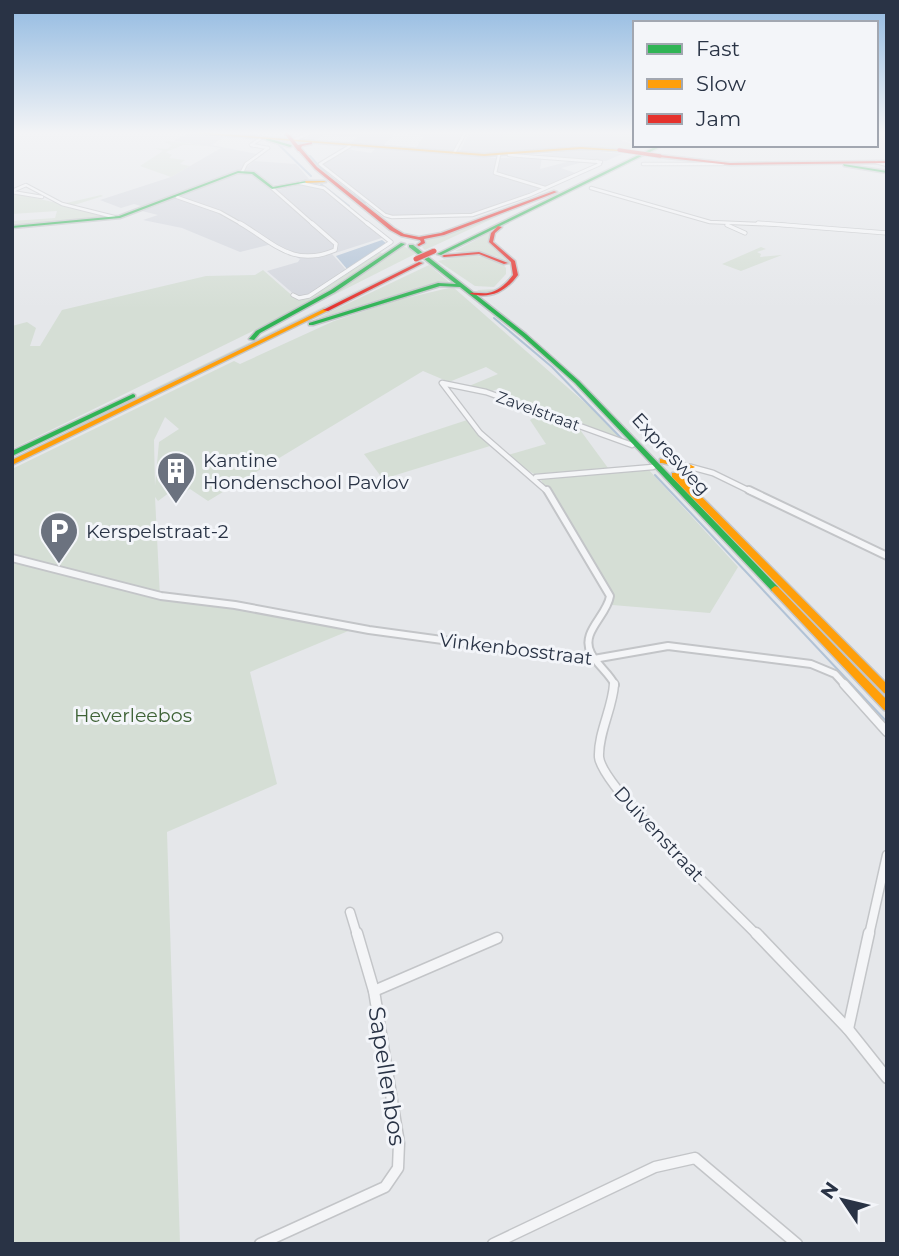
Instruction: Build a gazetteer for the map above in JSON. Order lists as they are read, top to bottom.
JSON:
{
  "streets": {
    "main road": ["Expresweg"],
    "street": [
      "Zavelstraat",
      "Vinkenbosstraat",
      "Duivenstraat",
      "Sapellenbos"
    ]
  },
  "crossings": [
    ["Zavelstraat", "Duivenstraat"],
    ["Vinkenbosstraat", "Duivenstraat"]
  ],
  "parks": ["Heverleebos"],
  "places": {
    "building": ["Kantine Hondenschool Pavlov"],
    "parking": ["Kerspelstraat-2"]
  },
  "legend": ["Fast", "Slow", "Jam"],
  "north": "top left"
}
